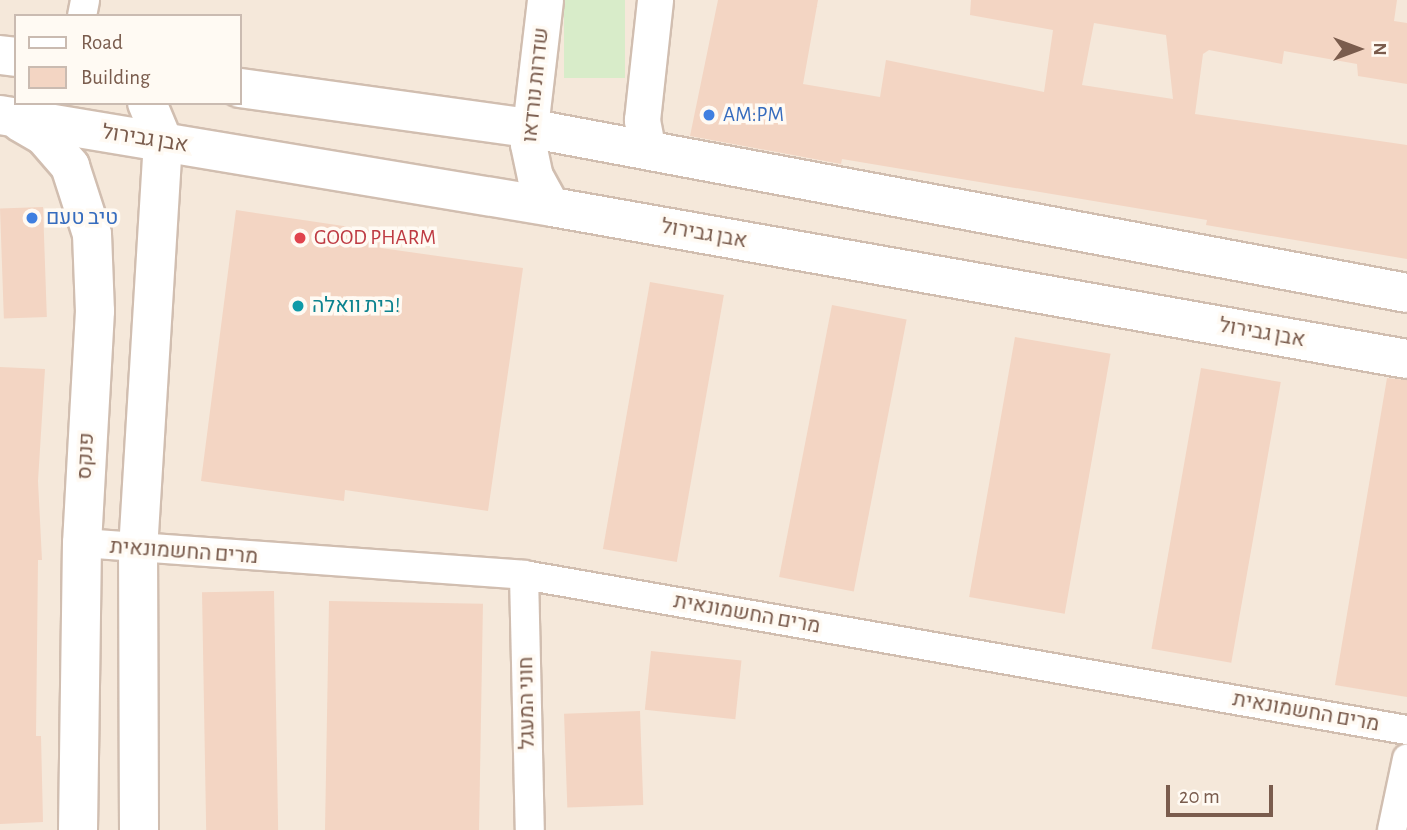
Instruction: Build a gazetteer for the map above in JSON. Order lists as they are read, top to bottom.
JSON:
{
  "streets": {
    "main road": ["אבן גבירול", "פנקס"],
    "street": ["שדרות נורדאו", "מרים החשמונאית", "חוני המעגל"]
  },
  "crossings": [
    ["שדרות נורדאו", "אבן גבירול"],
    ["אבן גבירול", "פנקס"],
    ["פנקס", "מרים החשמונאית"],
    ["מרים החשמונאית", "חוני המעגל"]
  ],
  "places": [
    "AM:PM",
    "טיב טעם",
    "GOOD PHARM",
    "בית וואלה!"
  ],
  "legend": ["Road", "Building"],
  "scale_bar": "20 m",
  "north": "right"
}
